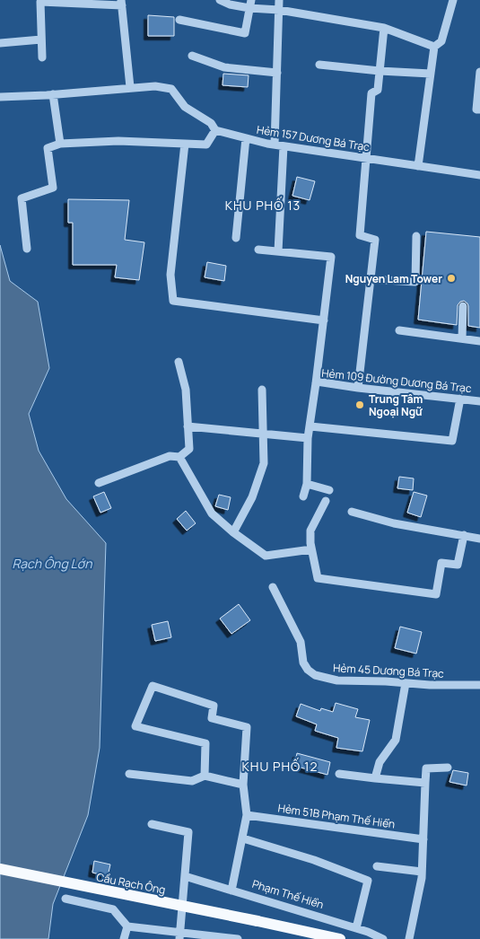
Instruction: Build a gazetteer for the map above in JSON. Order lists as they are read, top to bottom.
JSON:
{
  "streets": {
    "main road": ["Cầu Rạch Ông"],
    "street": [
      "Hẻm 157 Dương Bá Trạc",
      "Hẻm 109 Đường Dương Bá Trạc",
      "Hẻm 45 Dương Bá Trạc",
      "Hẻm 51B Phạm Thế Hiển",
      "Phạm Thế Hiển"
    ]
  },
  "districts": ["KHU PHỐ 13", "KHU PHỐ 12"],
  "water": ["Rạch Ông Lớn"],
  "places": ["Nguyen Lam Tower", "Trung Tâm Ngoại Ngữ"]
}
